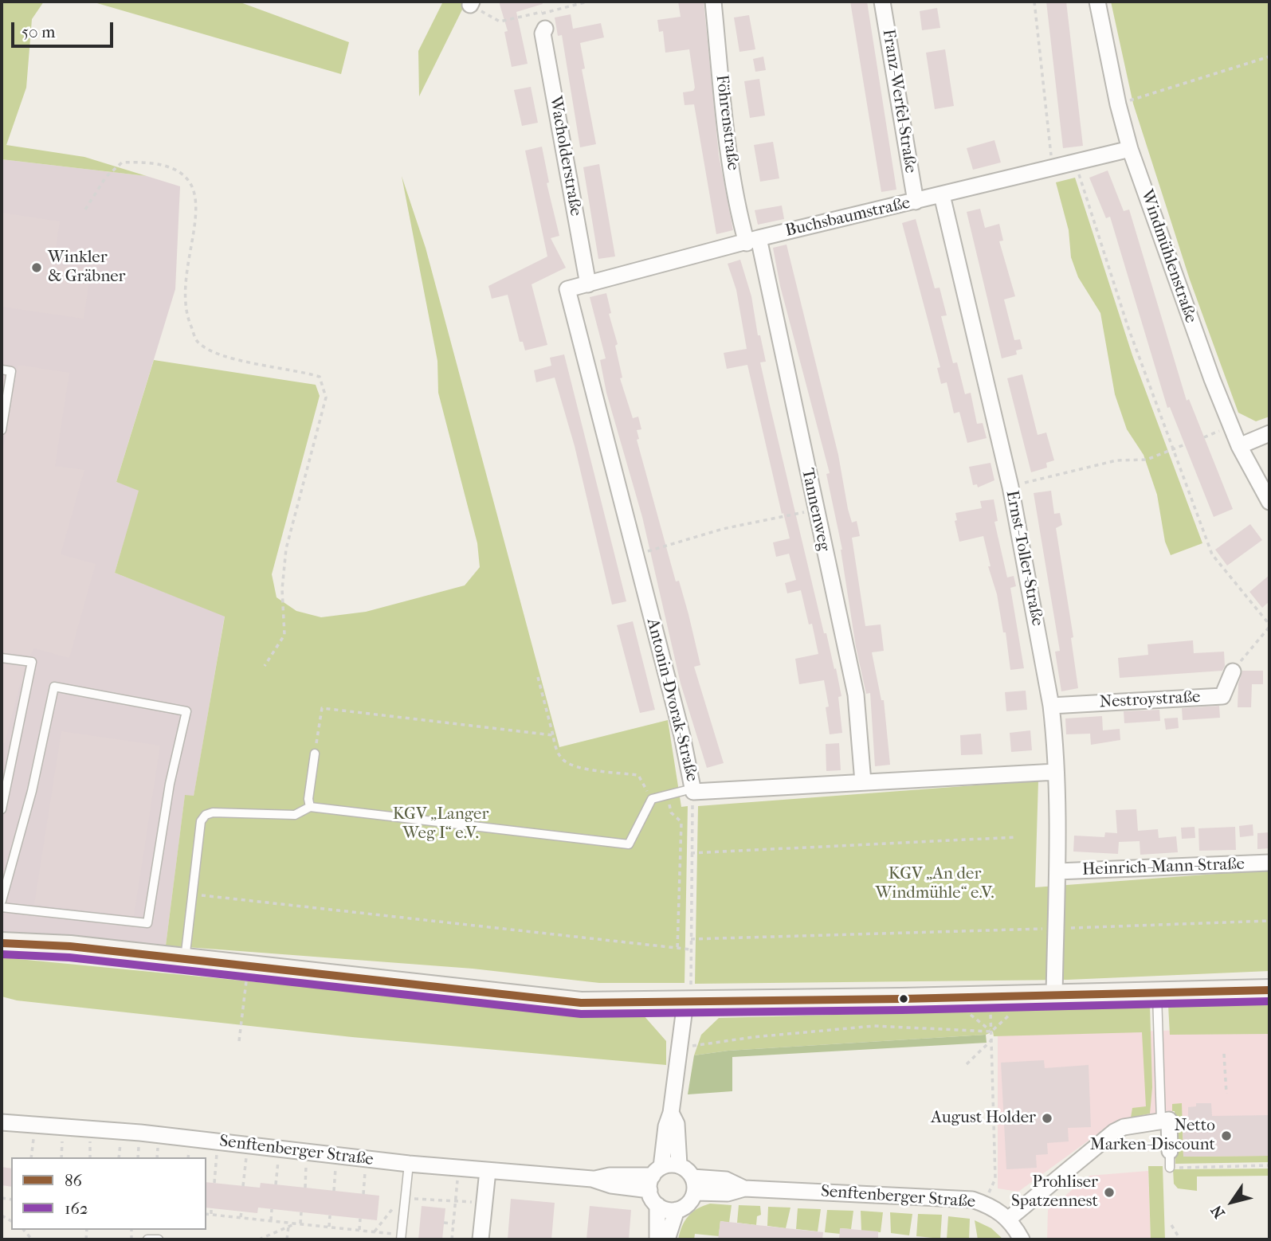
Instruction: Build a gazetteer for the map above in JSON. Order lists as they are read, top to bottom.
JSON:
{
  "streets": {
    "street": [
      "Franz-Werfel-Straße",
      "Föhrenstraße",
      "Wacholderstraße",
      "Buchsbaumstraße",
      "Windmühlenstraße",
      "Tannenweg",
      "Ernst-Toller-Straße",
      "Antonin-Dvorak-Straße",
      "Nestroystraße",
      "Heinrich-Mann-Straße",
      "Senftenberger Straße"
    ]
  },
  "crossings": [
    ["Franz-Werfel-Straße", "Buchsbaumstraße"],
    ["Föhrenstraße", "Buchsbaumstraße"],
    ["Föhrenstraße", "Tannenweg"],
    ["Wacholderstraße", "Buchsbaumstraße"],
    ["Buchsbaumstraße", "Windmühlenstraße"],
    ["Buchsbaumstraße", "Tannenweg"],
    ["Buchsbaumstraße", "Ernst-Toller-Straße"],
    ["Buchsbaumstraße", "Antonin-Dvorak-Straße"],
    ["Tannenweg", "Antonin-Dvorak-Straße"],
    ["Ernst-Toller-Straße", "Antonin-Dvorak-Straße"],
    ["Ernst-Toller-Straße", "Nestroystraße"],
    ["Ernst-Toller-Straße", "Heinrich-Mann-Straße"]
  ],
  "parks": ["KGV „Langer Weg I“ e.V.", "KGV „An der Windmühle“ e.V."],
  "places": [
    "Winkler & Gräbner",
    "August Holder",
    "Netto Marken-Discount",
    "Prohliser Spatzennest"
  ],
  "lines": ["transit line 86", "transit line 162"],
  "legend": ["86", "162"],
  "scale_bar": "50 m",
  "north": "bottom left"
}
